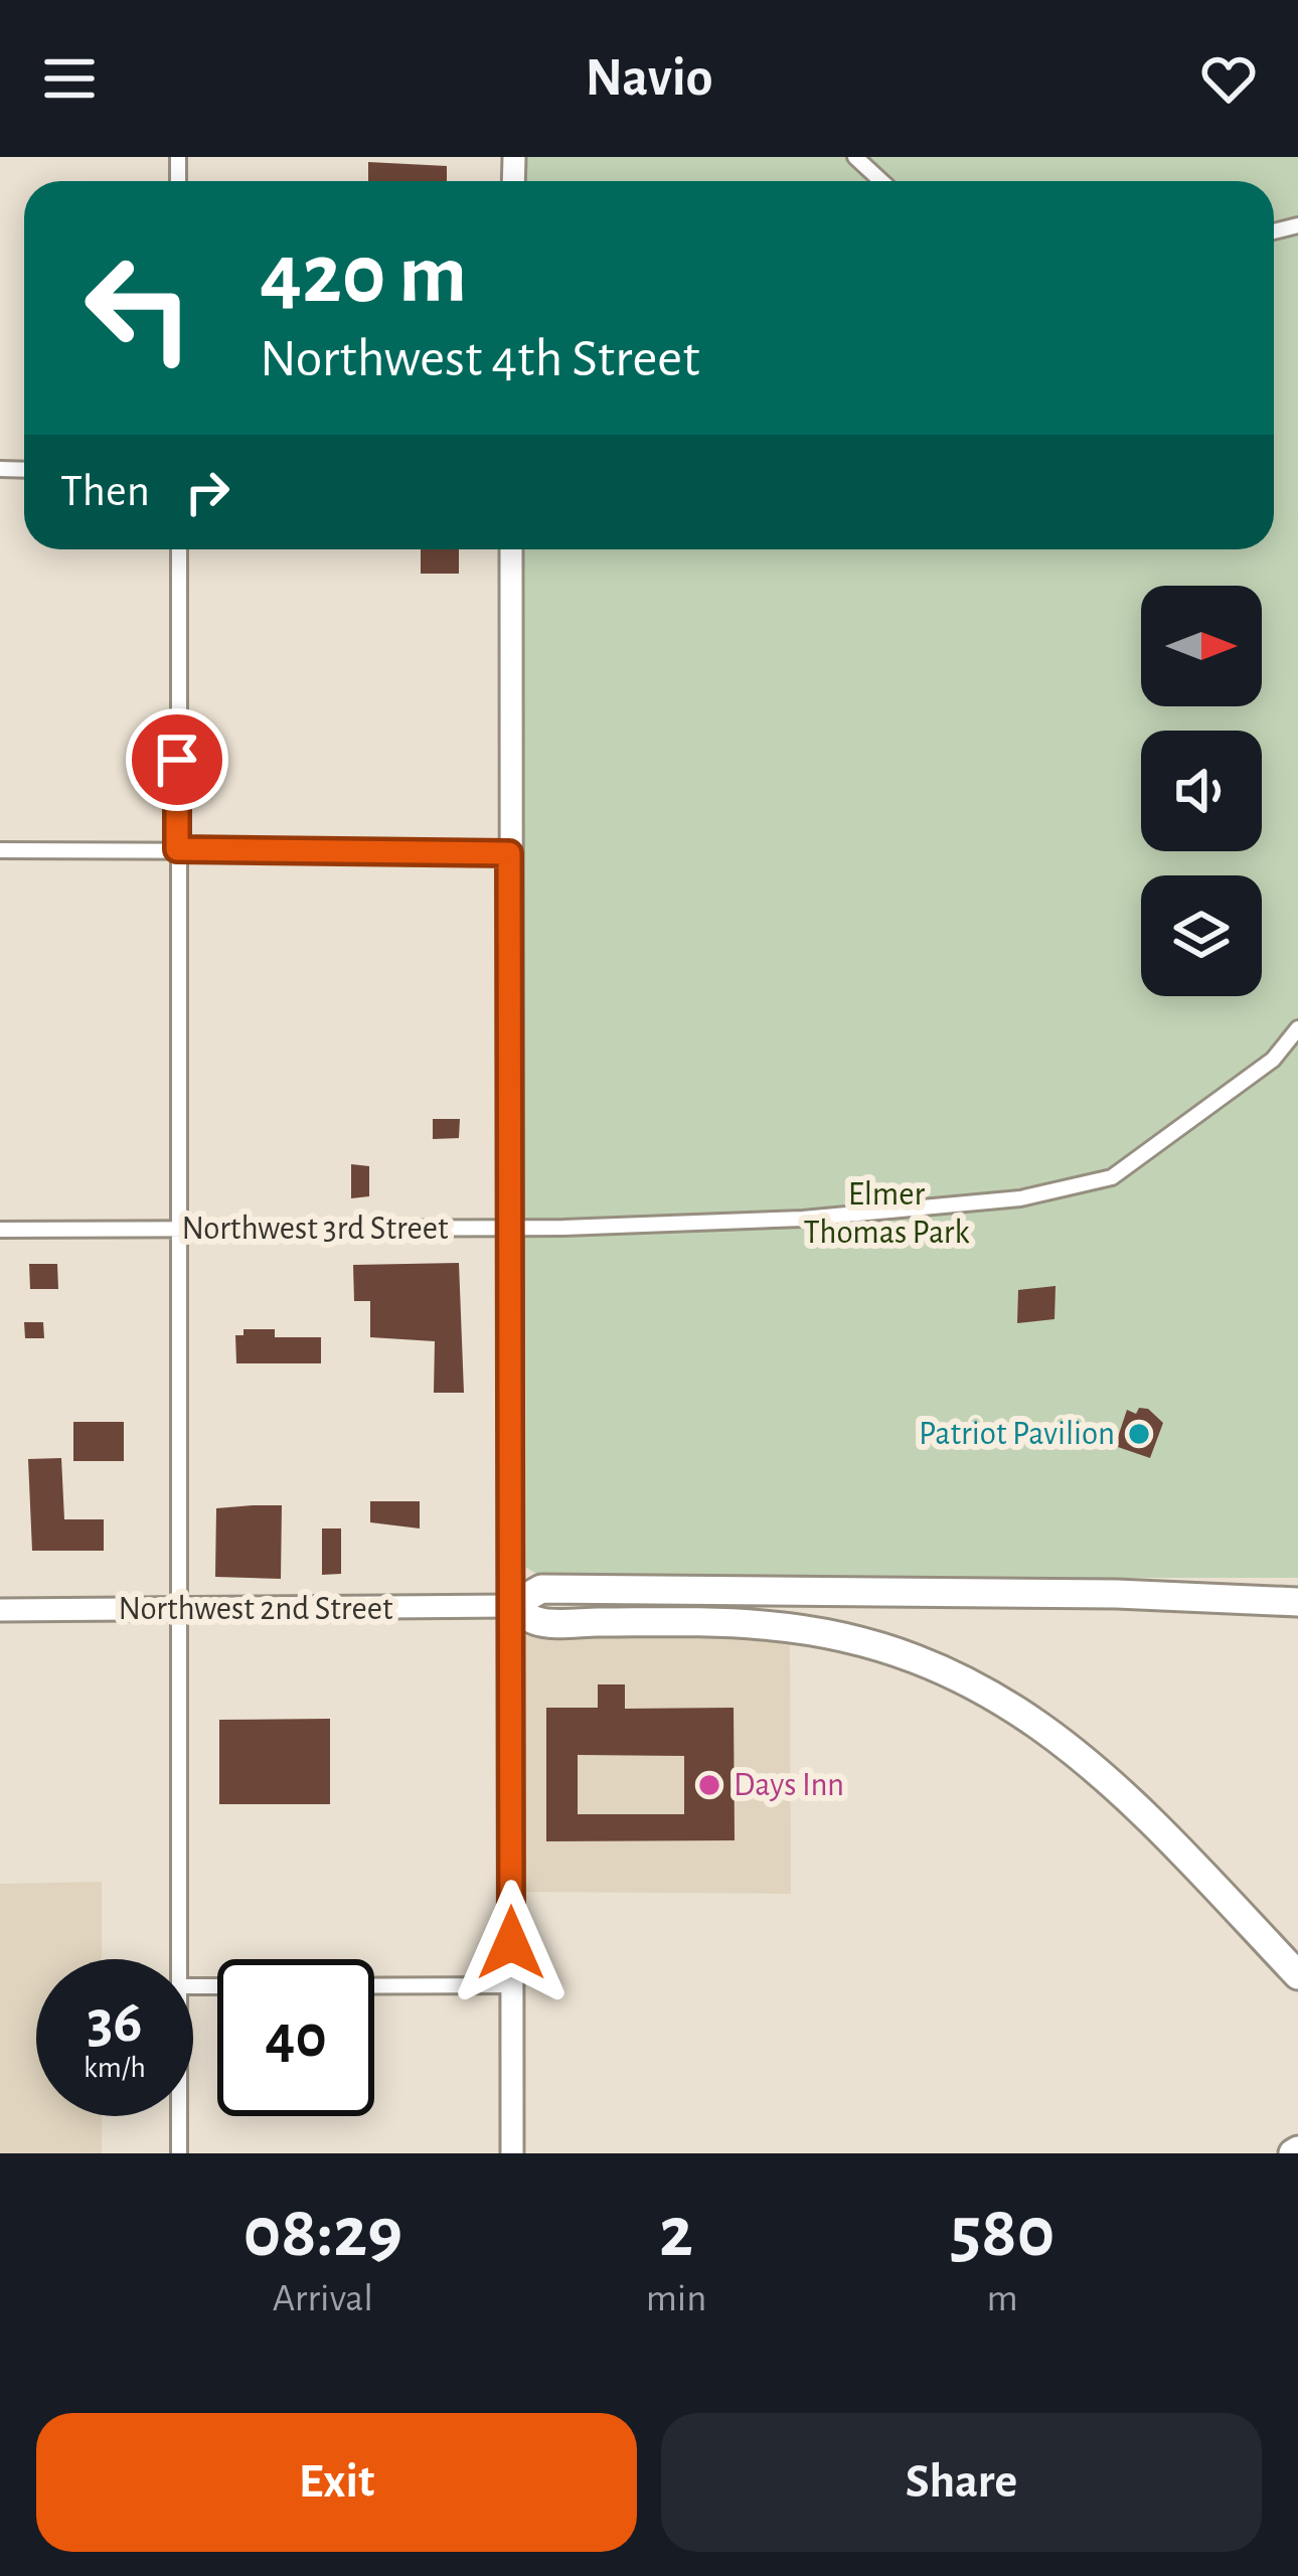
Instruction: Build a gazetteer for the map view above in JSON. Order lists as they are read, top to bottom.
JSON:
{
  "streets": {
    "street": ["Northwest 3rd Street", "Northwest 2nd Street"]
  },
  "parks": ["Elmer Thomas Park"],
  "places": ["Patriot Pavilion", "Days Inn"],
  "north": "right",
  "page": {
    "header": "Navio",
    "turn": ["420 m", "Northwest 4th Street"],
    "then": "Then",
    "speed": "36 km/h",
    "limit": "40",
    "eta": [
      "08:29",
      "Arrival",
      "2",
      "min",
      "580",
      "m"
    ],
    "buttons": ["Exit", "Share"]
  }
}
